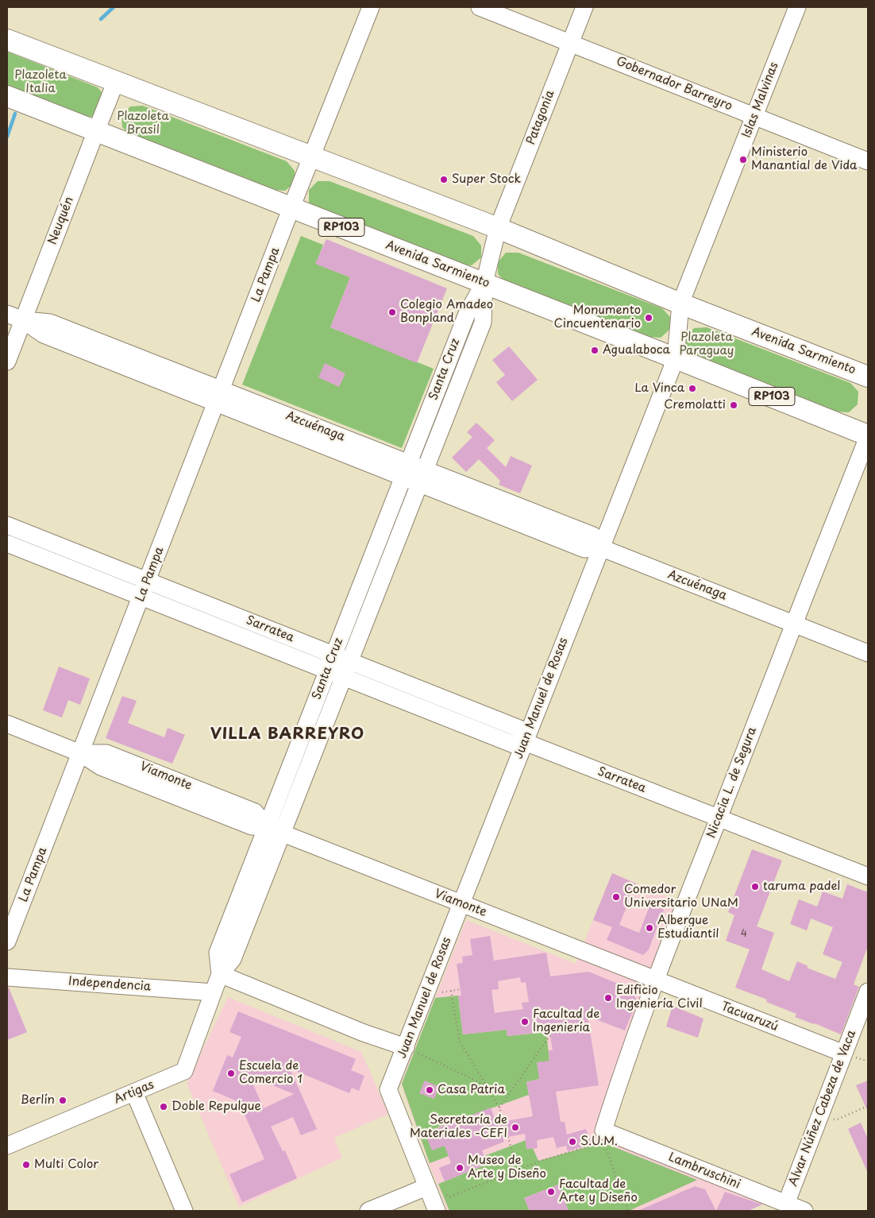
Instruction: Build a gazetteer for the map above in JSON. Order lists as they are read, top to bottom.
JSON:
{
  "streets": {
    "main road": ["RP103", "Avenida Sarmiento"],
    "street": [
      "Gobernador Barreyro",
      "Islas Malvinas",
      "Patagonia",
      "Neuquén",
      "La Pampa",
      "Santa Cruz",
      "Azcuénaga",
      "Sarratea",
      "Juan Manuel de Rosas",
      "Viamonte",
      "Nicacia L. de Segura",
      "Independencia",
      "Tacuaruzú",
      "Artigas",
      "Alvar Núñez Cabeza de Vaca",
      "Lambruschini"
    ]
  },
  "crossings": [
    ["Gobernador Barreyro", "Islas Malvinas"],
    ["Gobernador Barreyro", "Patagonia"],
    ["Islas Malvinas", "Avenida Sarmiento"],
    ["Islas Malvinas", "Juan Manuel de Rosas"],
    ["Patagonia", "Avenida Sarmiento"],
    ["Patagonia", "Santa Cruz"],
    ["Neuquén", "Avenida Sarmiento"],
    ["Neuquén", "Azcuénaga"],
    ["Avenida Sarmiento", "La Pampa"],
    ["Avenida Sarmiento", "Santa Cruz"],
    ["Avenida Sarmiento", "Juan Manuel de Rosas"],
    ["Avenida Sarmiento", "Nicacia L. de Segura"],
    ["La Pampa", "Azcuénaga"],
    ["La Pampa", "Sarratea"],
    ["La Pampa", "Viamonte"],
    ["Santa Cruz", "Azcuénaga"],
    ["Santa Cruz", "Sarratea"],
    ["Santa Cruz", "Viamonte"],
    ["Santa Cruz", "Independencia"],
    ["Santa Cruz", "Artigas"],
    ["Azcuénaga", "Juan Manuel de Rosas"],
    ["Azcuénaga", "Nicacia L. de Segura"],
    ["Sarratea", "Juan Manuel de Rosas"],
    ["Sarratea", "Nicacia L. de Segura"],
    ["Juan Manuel de Rosas", "Viamonte"],
    ["Viamonte", "Nicacia L. de Segura"],
    ["Viamonte", "Tacuaruzú"],
    ["Nicacia L. de Segura", "Tacuaruzú"],
    ["Nicacia L. de Segura", "Lambruschini"],
    ["Independencia", "Artigas"],
    ["Tacuaruzú", "Alvar Núñez Cabeza de Vaca"],
    ["Alvar Núñez Cabeza de Vaca", "Lambruschini"]
  ],
  "districts": ["VILLA BARREYRO"],
  "parks": ["Plazoleta Italia", "Plazoleta Brasil", "Plazoleta Paraguay"],
  "places": [
    "Ministerio Manantial de Vida",
    "Super Stock",
    "Colegio Amadeo Bonpland",
    "Monumento Cincuentenario",
    "Agualaboca",
    "La Vinca",
    "Cremolatti",
    "taruma padel",
    "Comedor Universitario UNaM",
    "Albergue Estudiantil",
    "Edificio Ingeniería Civil",
    "Facultad de Ingeniería",
    "Escuela de Comercio 1",
    "Casa Patria",
    "Berlín",
    "Doble Repulgue",
    "Secretaría de Materiales -CEFI",
    "S.U.M.",
    "Multi Color",
    "Museo de Arte y Diseño",
    "Facultad de Arte y Diseño"
  ],
  "house_numbers": ["4"]
}
